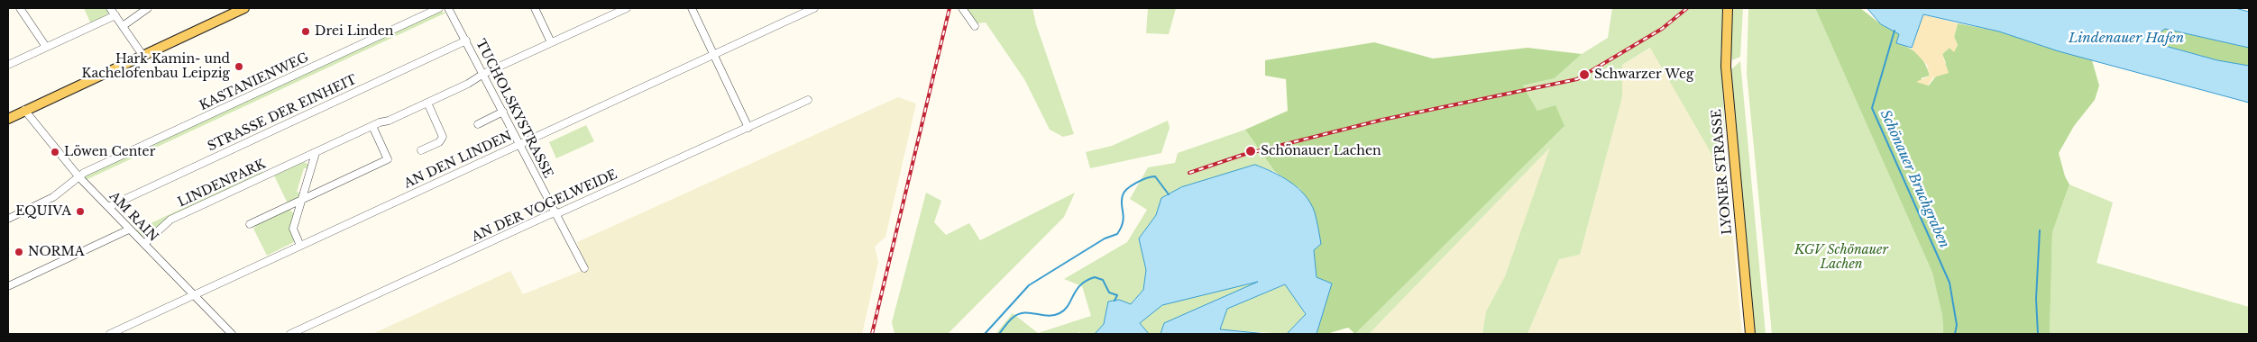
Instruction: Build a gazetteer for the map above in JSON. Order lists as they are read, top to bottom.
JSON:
{
  "streets": {
    "main road": ["LYONER STRASSE"],
    "street": [
      "KASTANIENWEG",
      "TUCHOLSKYSTRASSE",
      "STRASSE DER EINHEIT",
      "AN DEN LINDEN",
      "LINDENPARK",
      "AN DER VOGELWEIDE",
      "AM RAIN"
    ]
  },
  "crossings": [
    ["KASTANIENWEG", "AM RAIN"],
    ["TUCHOLSKYSTRASSE", "STRASSE DER EINHEIT"],
    ["TUCHOLSKYSTRASSE", "AN DEN LINDEN"],
    ["TUCHOLSKYSTRASSE", "LINDENPARK"],
    ["TUCHOLSKYSTRASSE", "AN DER VOGELWEIDE"],
    ["STRASSE DER EINHEIT", "AM RAIN"],
    ["AN DEN LINDEN", "AM RAIN"],
    ["LINDENPARK", "AM RAIN"]
  ],
  "water": ["Lindenauer Hafen", "Schönauer Bruchgraben"],
  "parks": ["KGV Schönauer Lachen"],
  "places": [
    "Drei Linden",
    "Hark Kamin- und Kachelofenbau Leipzig",
    "Schwarzer Weg",
    "Schönauer Lachen",
    "Löwen Center",
    "EQUIVA",
    "NORMA"
  ]
}
